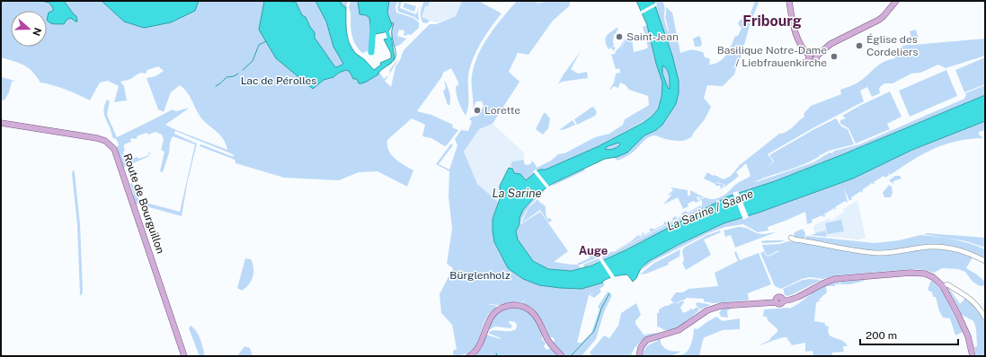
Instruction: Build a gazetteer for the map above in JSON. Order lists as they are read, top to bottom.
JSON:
{
  "streets": {
    "main road": ["Route de Bourguillon"]
  },
  "districts": ["Fribourg", "Auge"],
  "water": ["La Sarine", "La Sarine / Saane"],
  "parks": ["Lac de Pérolles", "Bürglenholz"],
  "places": [
    "Saint-Jean",
    "Église des Cordeliers",
    "Basilique Notre-Dame / Liebfrauenkirche",
    "Lorette"
  ],
  "scale_bar": "200 m",
  "north": "right"
}
